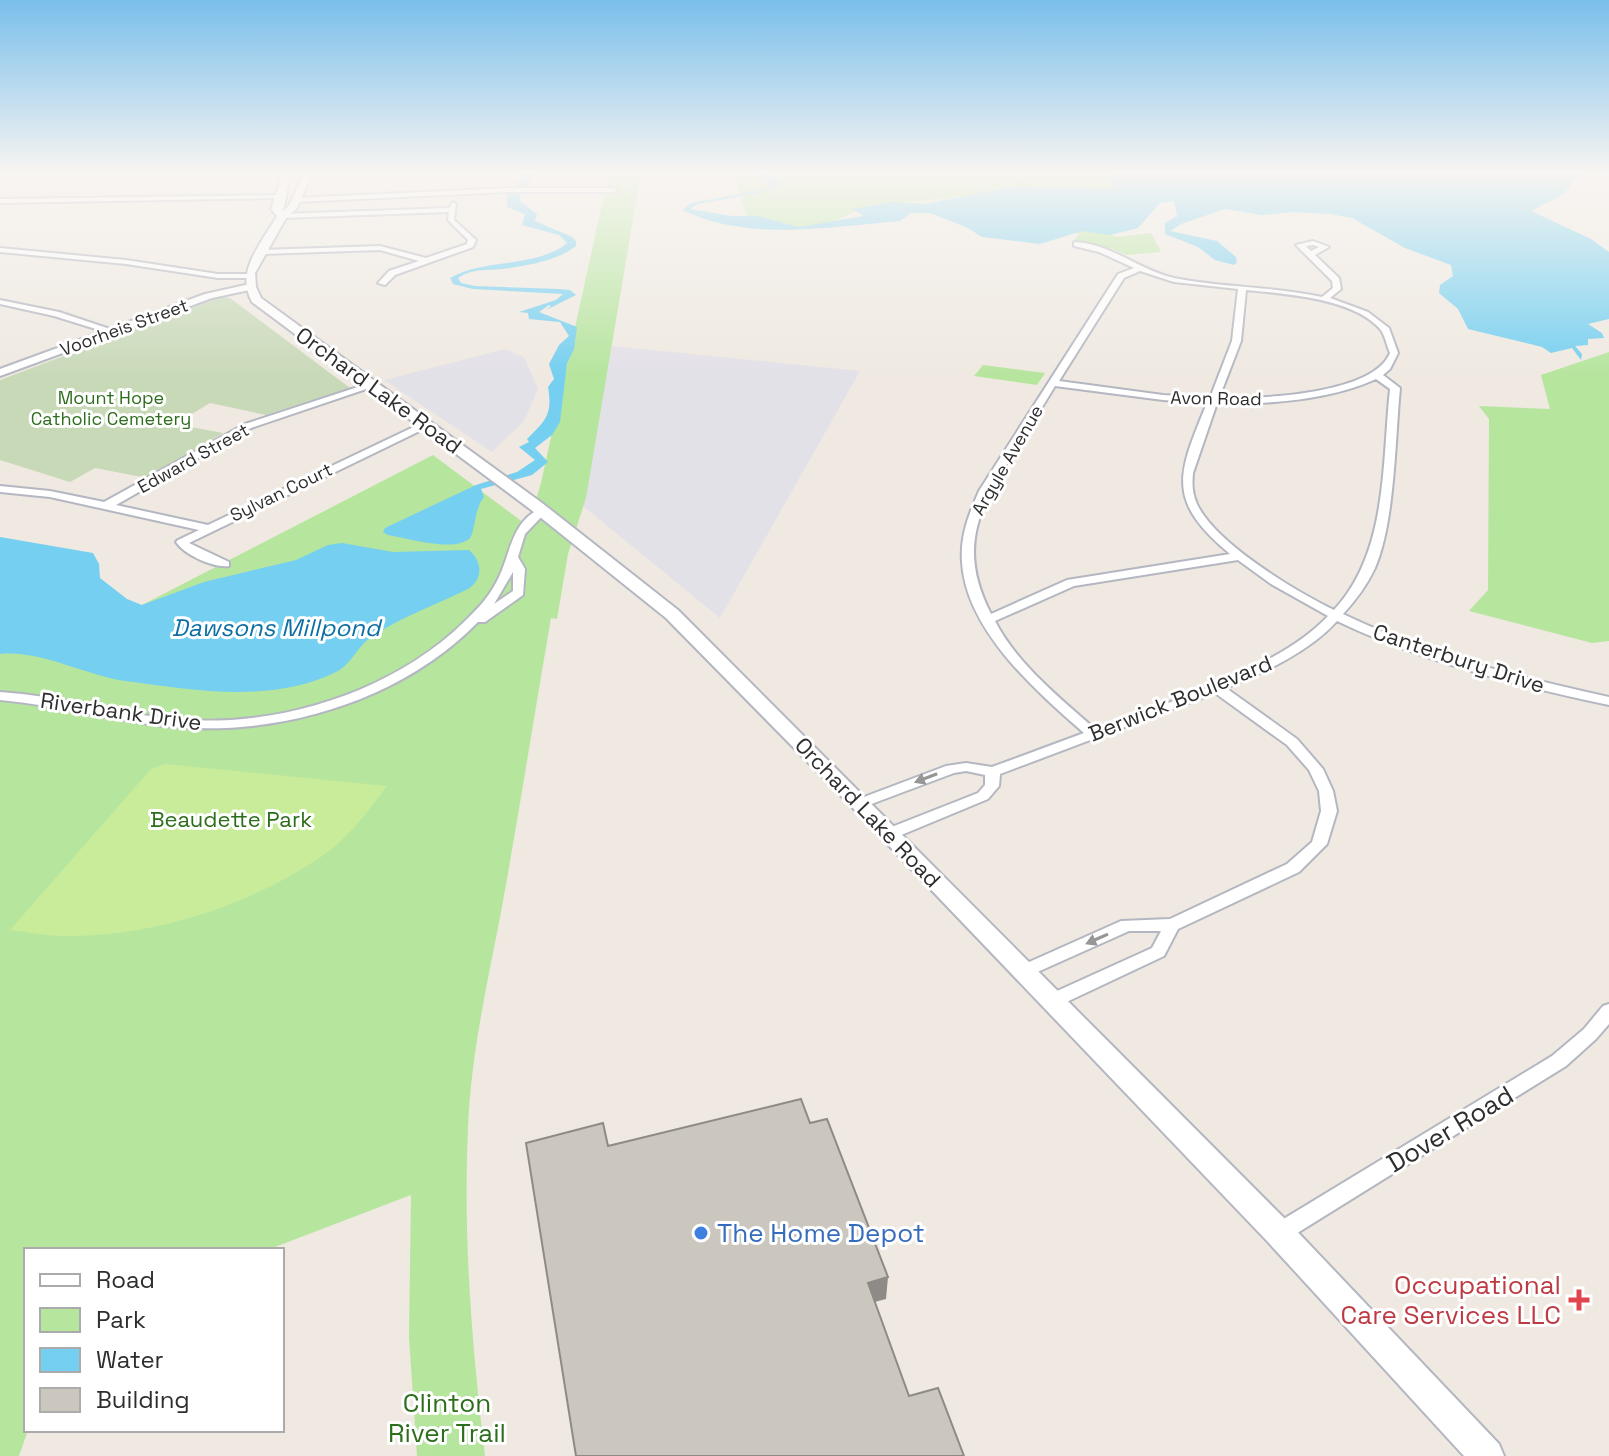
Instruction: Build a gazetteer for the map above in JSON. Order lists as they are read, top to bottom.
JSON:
{
  "streets": {
    "main road": ["Orchard Lake Road"],
    "street": [
      "Voorheis Street",
      "Avon Road",
      "Edward Street",
      "Argyle Avenue",
      "Sylvan Court",
      "Canterbury Drive",
      "Berwick Boulevard",
      "Riverbank Drive",
      "Dover Road"
    ]
  },
  "crossings": [
    ["Voorheis Street", "Orchard Lake Road"],
    ["Orchard Lake Road", "Edward Street"],
    ["Orchard Lake Road", "Sylvan Court"],
    ["Orchard Lake Road", "Berwick Boulevard"],
    ["Orchard Lake Road", "Riverbank Drive"],
    ["Orchard Lake Road", "Dover Road"],
    ["Avon Road", "Argyle Avenue"],
    ["Avon Road", "Canterbury Drive"],
    ["Avon Road", "Berwick Boulevard"],
    ["Argyle Avenue", "Berwick Boulevard"],
    ["Canterbury Drive", "Berwick Boulevard"]
  ],
  "water": ["Dawsons Millpond"],
  "parks": ["Mount Hope Catholic Cemetery", "Beaudette Park", "Clinton River Trail"],
  "places": {
    "other": ["The Home Depot"],
    "health": ["Occupational Care Services LLC"]
  },
  "legend": [
    "Road",
    "Park",
    "Water",
    "Building"
  ]
}
